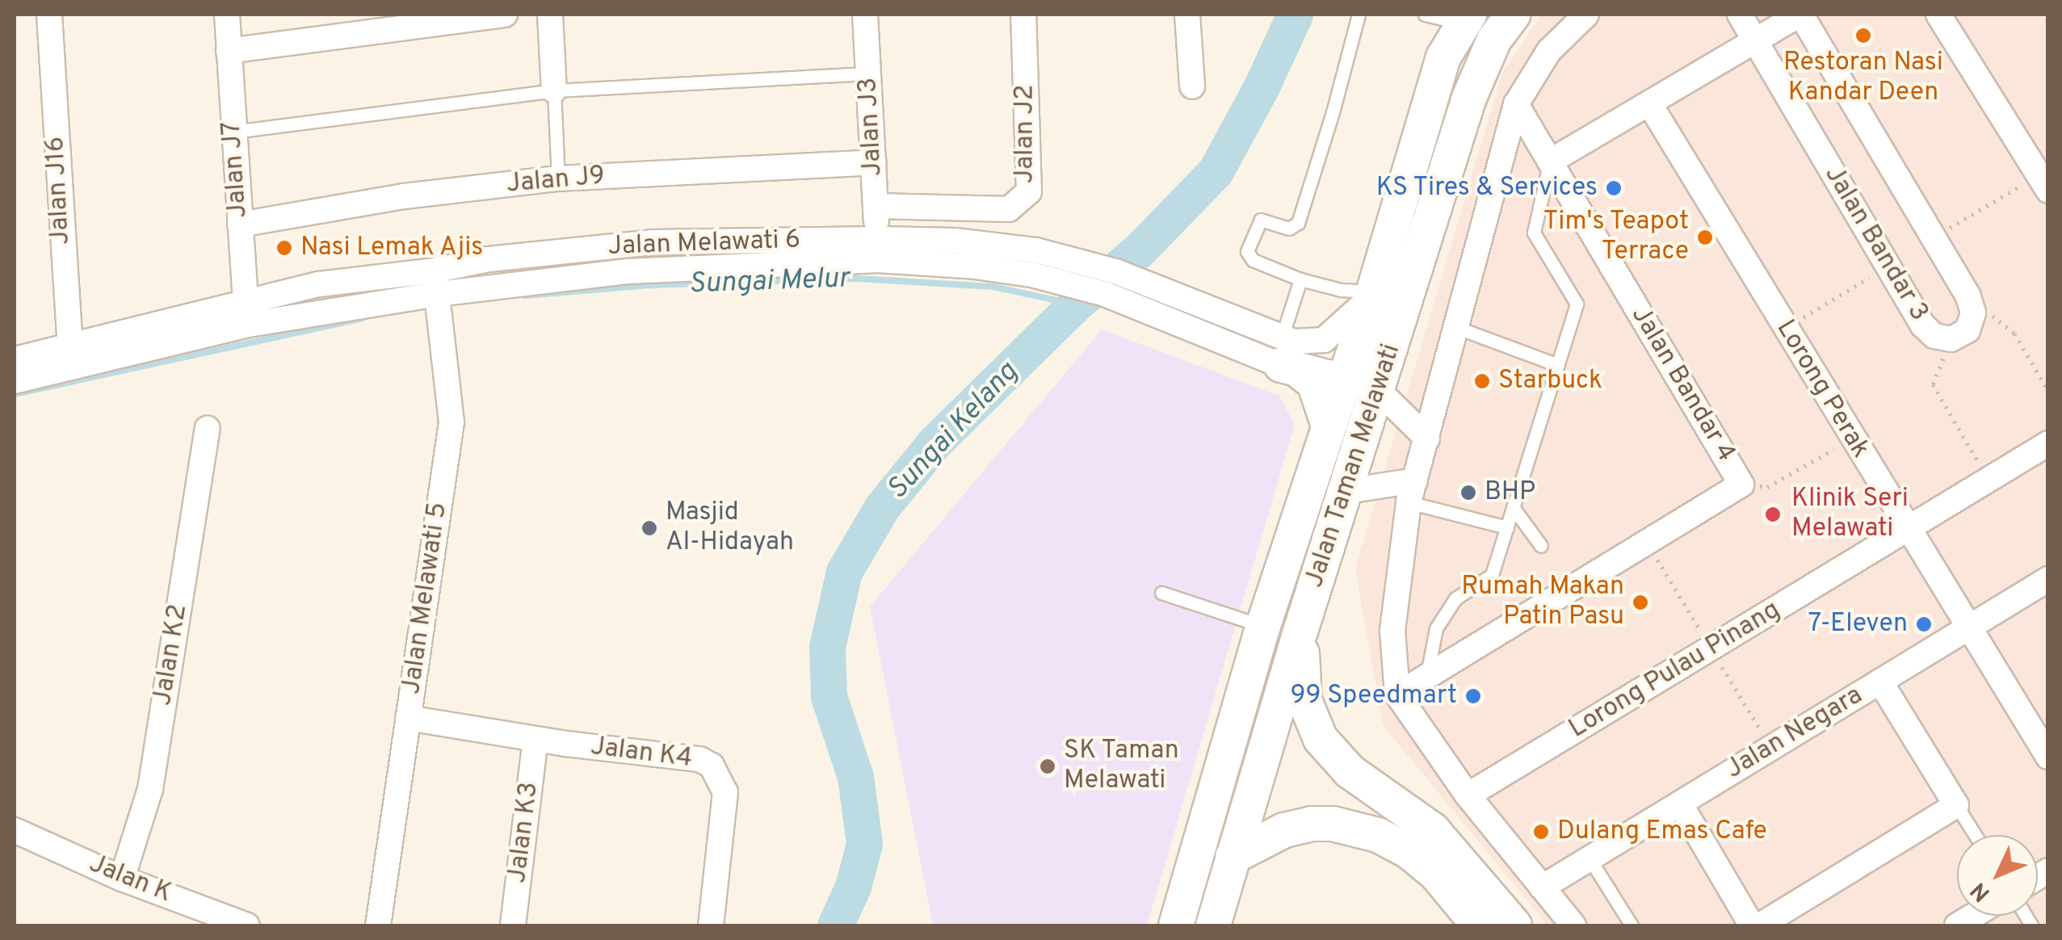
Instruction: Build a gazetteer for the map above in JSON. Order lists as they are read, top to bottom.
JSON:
{
  "streets": {
    "main road": ["Jalan Taman Melawati"],
    "street": [
      "Jalan J3",
      "Jalan J2",
      "Jalan J7",
      "Jalan J9",
      "Jalan J16",
      "Jalan Melawati 6",
      "Jalan Bandar 3",
      "Jalan Bandar 4",
      "Lorong Perak",
      "Jalan Melawati 5",
      "Jalan K2",
      "Lorong Pulau Pinang",
      "Jalan Negara",
      "Jalan K4",
      "Jalan K3",
      "Jalan K"
    ]
  },
  "crossings": [
    ["Jalan J3", "Jalan J2"],
    ["Jalan J3", "Jalan J9"],
    ["Jalan J3", "Jalan Melawati 6"],
    ["Jalan J7", "Jalan J9"],
    ["Jalan J7", "Jalan Melawati 6"],
    ["Jalan J16", "Jalan Melawati 6"],
    ["Jalan Melawati 6", "Jalan Taman Melawati"],
    ["Jalan Melawati 6", "Jalan Melawati 5"],
    ["Lorong Perak", "Lorong Pulau Pinang"],
    ["Lorong Perak", "Jalan Negara"],
    ["Jalan Melawati 5", "Jalan K4"],
    ["Jalan K2", "Jalan K"],
    ["Jalan K4", "Jalan K3"]
  ],
  "water": ["Sungai Melur", "Sungai Kelang"],
  "places": [
    "Restoran Nasi Kandar Deen",
    "KS Tires & Services",
    "Tim's Teapot Terrace",
    "Nasi Lemak Ajis",
    "Starbuck",
    "BHP",
    "Klinik Seri Melawati",
    "Masjid Al-Hidayah",
    "Rumah Makan Patin Pasu",
    "7-Eleven",
    "99 Speedmart",
    "SK Taman Melawati",
    "Dulang Emas Cafe"
  ],
  "north": "bottom left"
}
